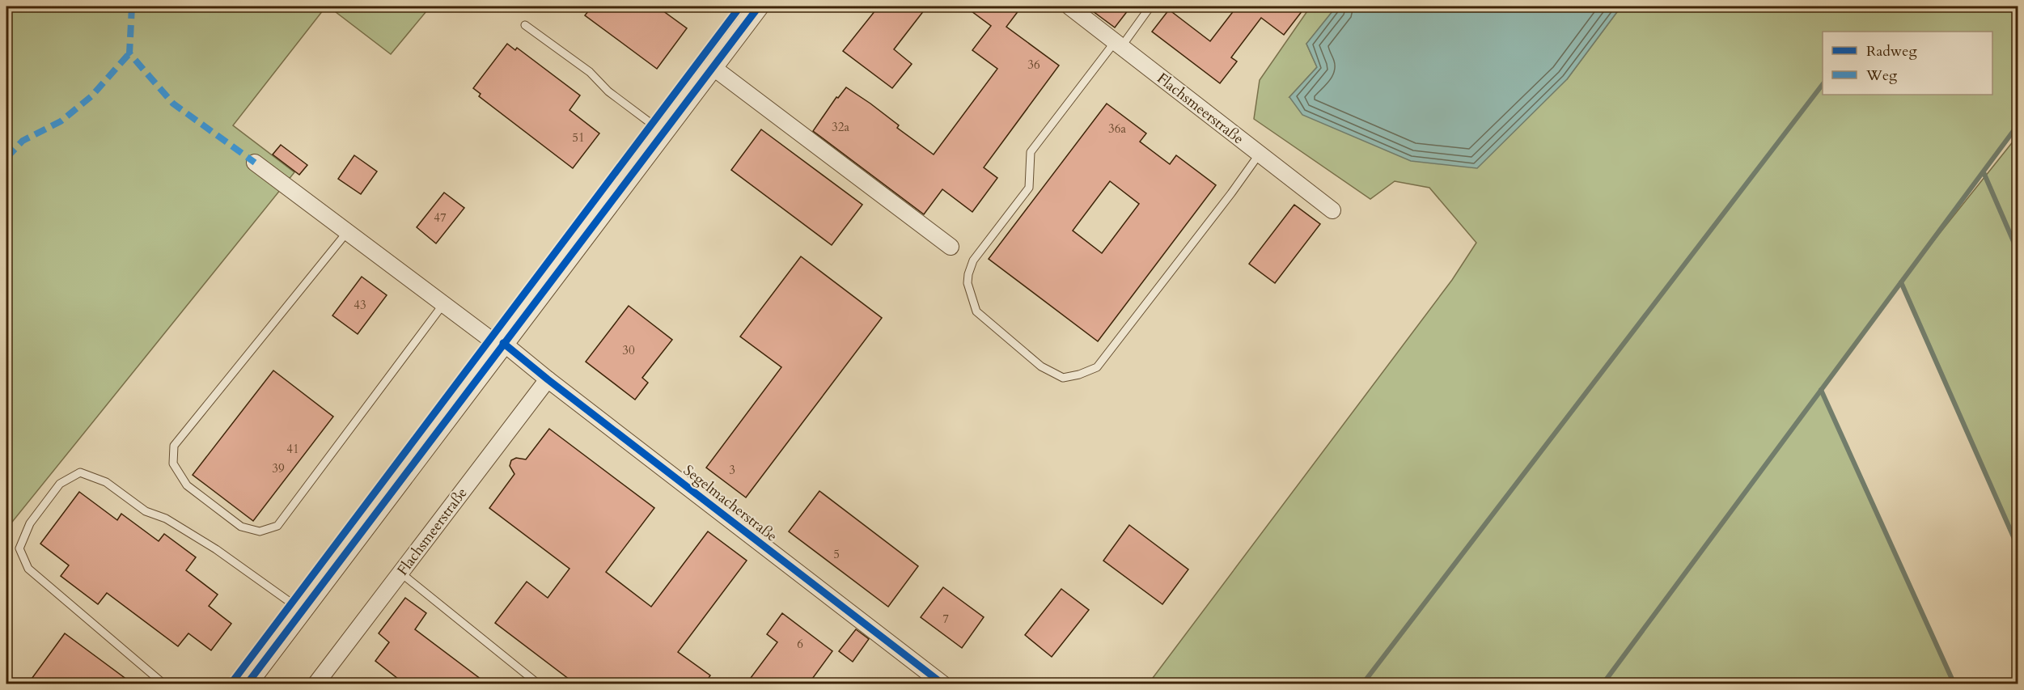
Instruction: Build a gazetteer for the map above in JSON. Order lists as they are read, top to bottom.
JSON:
{
  "streets": {
    "street": ["Flachsmeerstraße", "Segelmacherstraße"]
  },
  "crossings": [
    ["Flachsmeerstraße", "Segelmacherstraße"]
  ],
  "house_numbers": [
    "36",
    "32a",
    "36a",
    "51",
    "47",
    "43",
    "30",
    "41",
    "39",
    "3",
    "5",
    "7",
    "6"
  ],
  "legend": ["Radweg", "Weg"]
}
